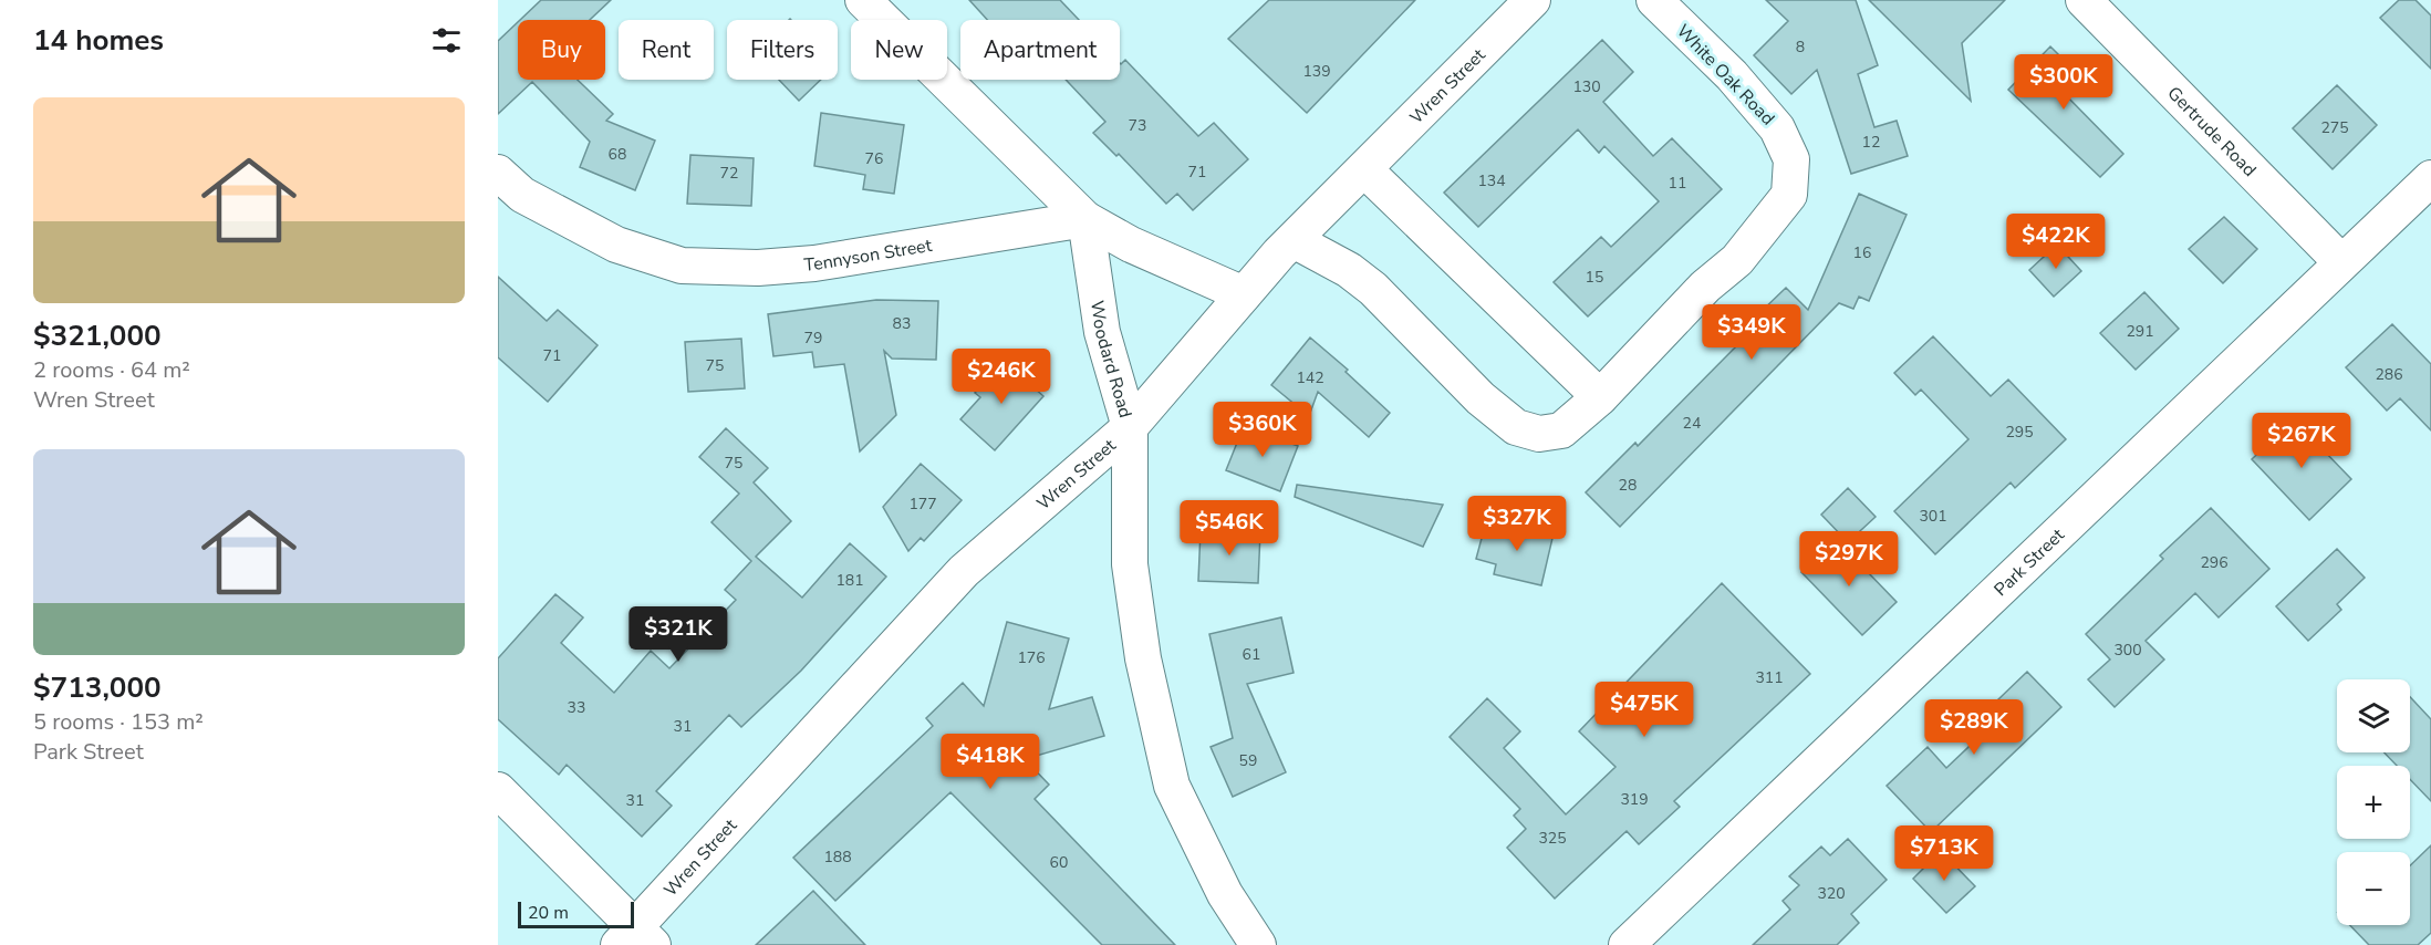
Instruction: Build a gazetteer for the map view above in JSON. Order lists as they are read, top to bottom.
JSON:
{
  "streets": {
    "street": [
      "White Oak Road",
      "Wren Street",
      "Gertrude Road",
      "Tennyson Street",
      "Woodard Road",
      "Park Street"
    ]
  },
  "crossings": [
    ["White Oak Road", "Wren Street"],
    ["Wren Street", "Woodard Road"],
    ["Gertrude Road", "Park Street"],
    ["Tennyson Street", "Woodard Road"]
  ],
  "house_numbers": [
    "8",
    "139",
    "130",
    "73",
    "275",
    "12",
    "68",
    "76",
    "71",
    "72",
    "134",
    "11",
    "16",
    "15",
    "83",
    "291",
    "79",
    "71",
    "75",
    "286",
    "142",
    "24",
    "295",
    "75",
    "28",
    "177",
    "301",
    "296",
    "181",
    "300",
    "61",
    "176",
    "311",
    "33",
    "31",
    "59",
    "319",
    "31",
    "325",
    "188",
    "60",
    "320"
  ],
  "scale_bar": "20 m",
  "page": {
    "heading": "14 homes",
    "chip": [
      "Buy",
      "Rent",
      "Filters",
      "New",
      "Apartment"
    ],
    "price": [
      "$300K",
      "$422K",
      "$349K",
      "$246K",
      "$360K",
      "$267K",
      "$327K",
      "$546K",
      "$297K",
      "$321K",
      "$475K",
      "$289K",
      "$418K",
      "$713K"
    ],
    "list": [
      {
        "name": "$321,000",
        "note": "2 rooms · 64 m² · Wren Street"
      },
      {
        "name": "$713,000",
        "note": "5 rooms · 153 m² · Park Street"
      }
    ],
    "map_buttons": ["+", "−"],
    "scale": "20 m"
  }
}
